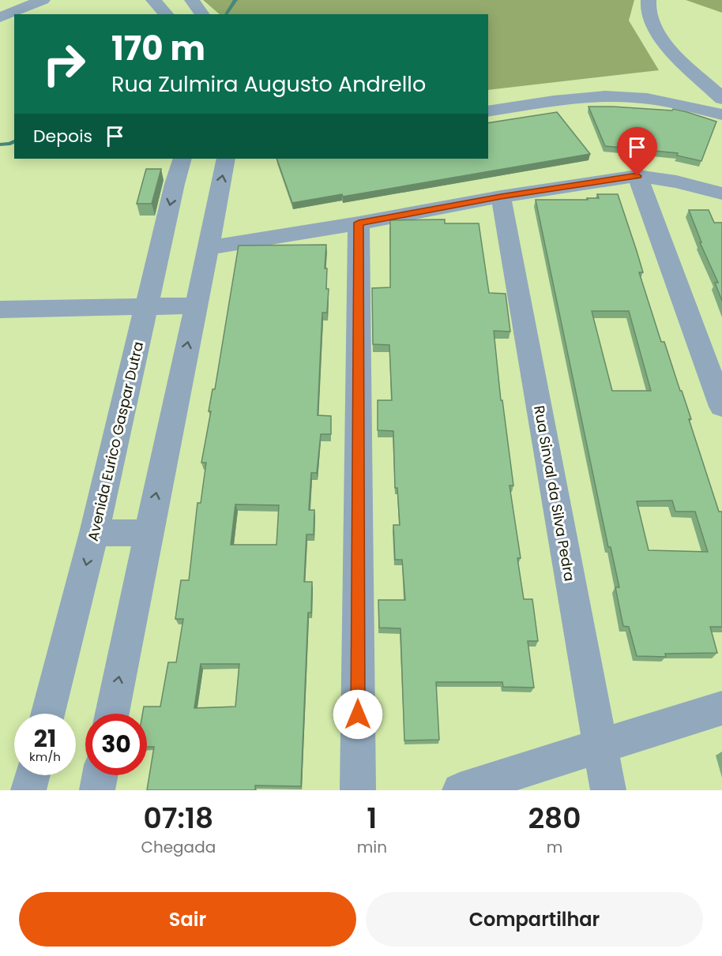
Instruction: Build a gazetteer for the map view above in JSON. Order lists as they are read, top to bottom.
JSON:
{
  "streets": {
    "street": ["Avenida Eurico Gaspar Dutra", "Rua Sinval da Silva Pedra"]
  },
  "page": {
    "turn": ["170 m", "Rua Zulmira Augusto Andrello"],
    "then": "Depois",
    "speed": "21 km/h",
    "limit": "30",
    "eta": [
      "07:18",
      "Chegada",
      "1",
      "min",
      "280",
      "m"
    ],
    "buttons": ["Sair", "Compartilhar"]
  }
}
